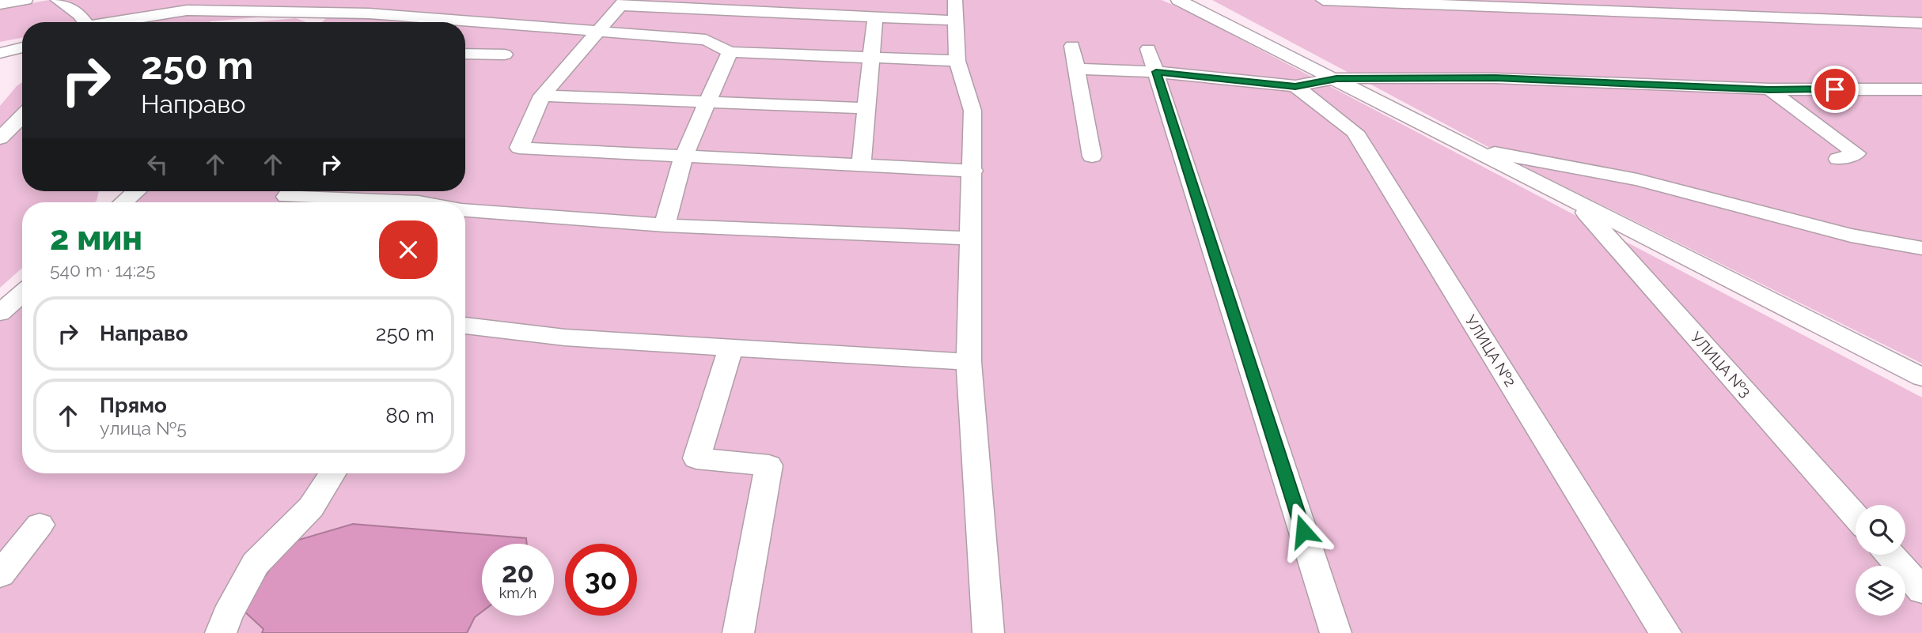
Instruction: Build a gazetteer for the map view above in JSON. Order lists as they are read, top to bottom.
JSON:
{
  "streets": {
    "street": ["УЛИЦА №2", "УЛИЦА №3"]
  },
  "page": {
    "turn": ["250 m", "Направо"],
    "heading": ["2 мин", "540 m · 14:25"],
    "list": [
      {
        "name": "Направо",
        "value": "250 m"
      },
      {
        "name": "Прямо",
        "note": "улица №5",
        "value": "80 m"
      }
    ],
    "speed": "20 km/h",
    "limit": "30"
  }
}
